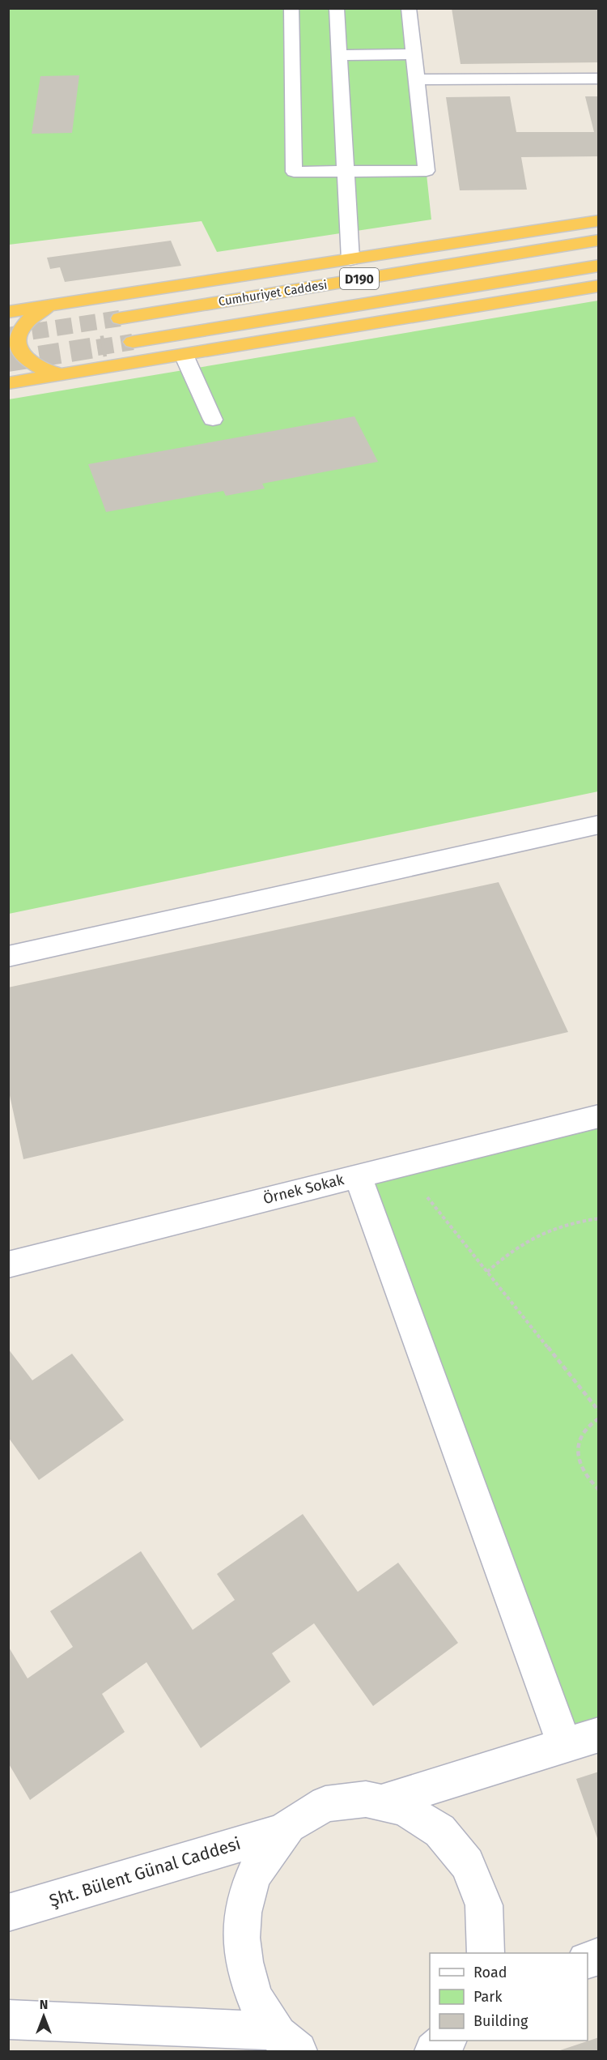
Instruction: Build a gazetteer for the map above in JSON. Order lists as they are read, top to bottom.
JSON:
{
  "streets": {
    "highway": ["D190", "Cumhuriyet Caddesi"],
    "street": ["Örnek Sokak", "Şht. Bülent Günal Caddesi"]
  },
  "legend": ["Road", "Park", "Building"],
  "north": "top"
}
